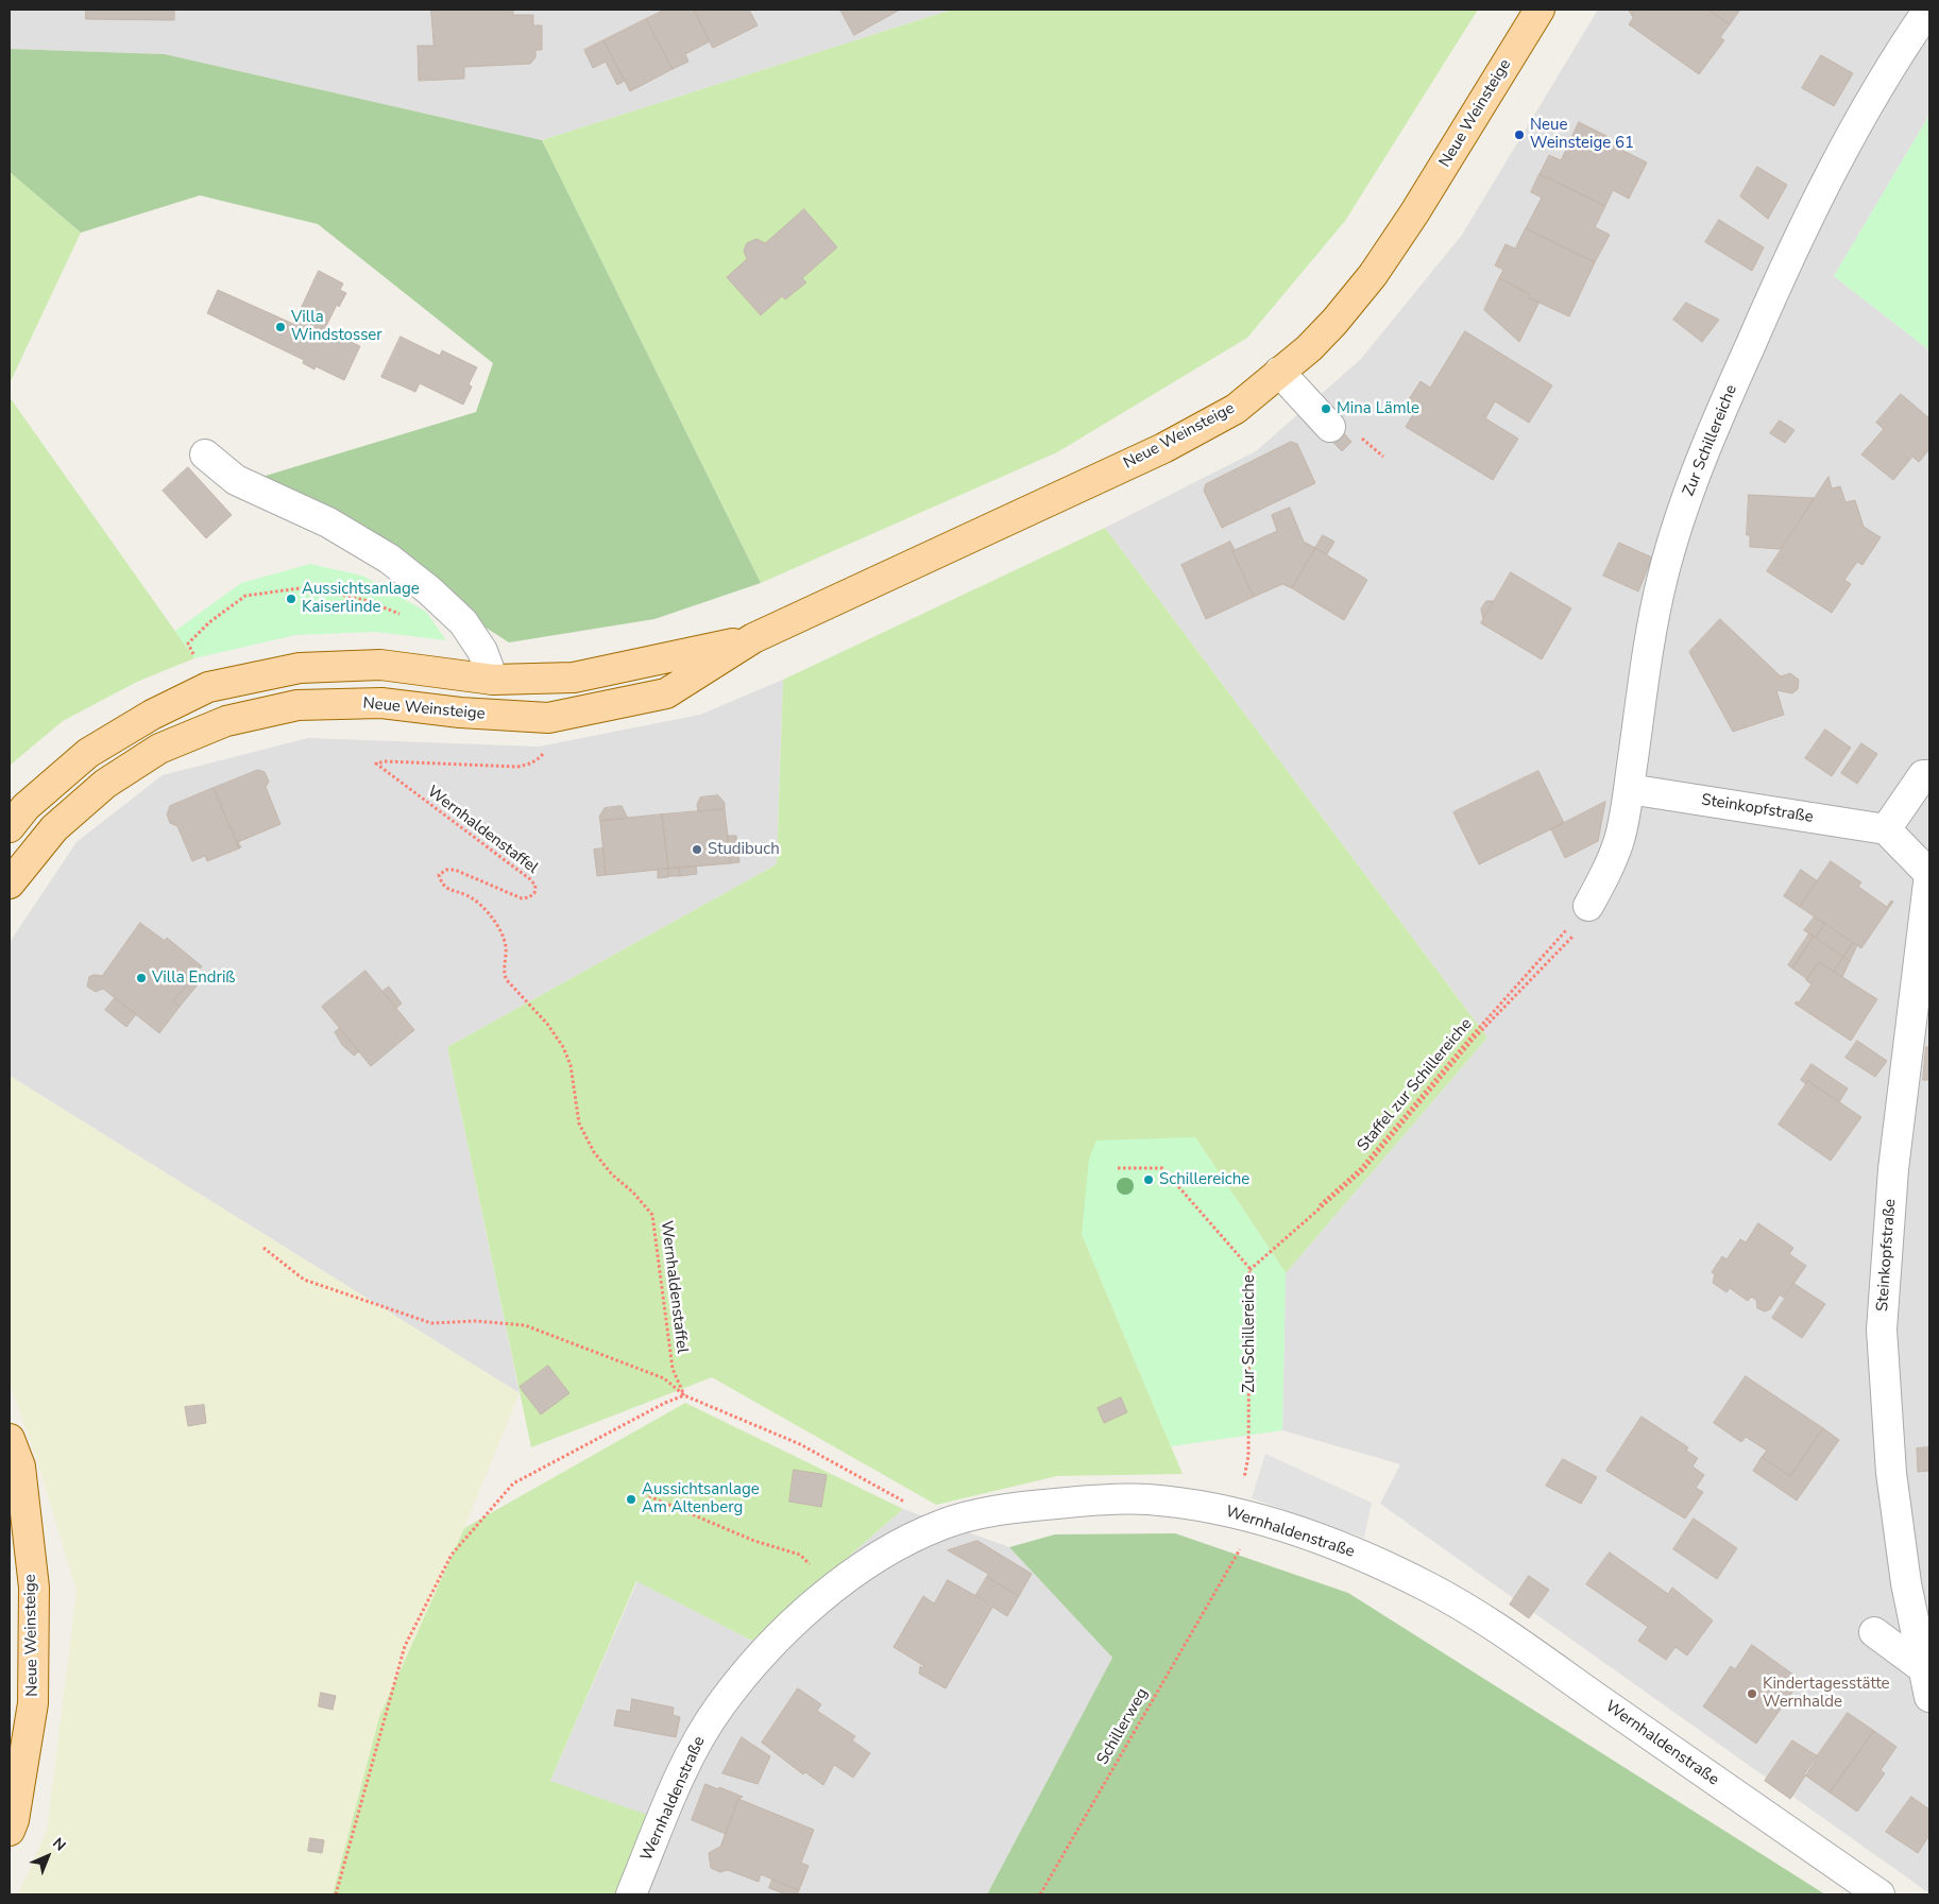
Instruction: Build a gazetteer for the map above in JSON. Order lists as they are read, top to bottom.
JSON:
{
  "streets": {
    "main road": ["Neue Weinsteige"],
    "street": ["Zur Schillereiche", "Steinkopfstraße", "Wernhaldenstraße"],
    "path": ["Wernhaldenstaffel", "Staffel zur Schillereiche", "Schillerweg"]
  },
  "crossings": [
    ["Zur Schillereiche", "Steinkopfstraße"],
    ["Zur Schillereiche", "Staffel zur Schillereiche"],
    ["Zur Schillereiche", "Wernhaldenstraße"]
  ],
  "places": [
    "Neue Weinsteige 61",
    "Villa Windstosser",
    "Mina Lämle",
    "Aussichtsanlage Kaiserlinde",
    "Studibuch",
    "Villa Endriß",
    "Schillereiche",
    "Aussichtsanlage Am Altenberg",
    "Kindertagesstätte Wernhalde"
  ],
  "north": "top right"
}
